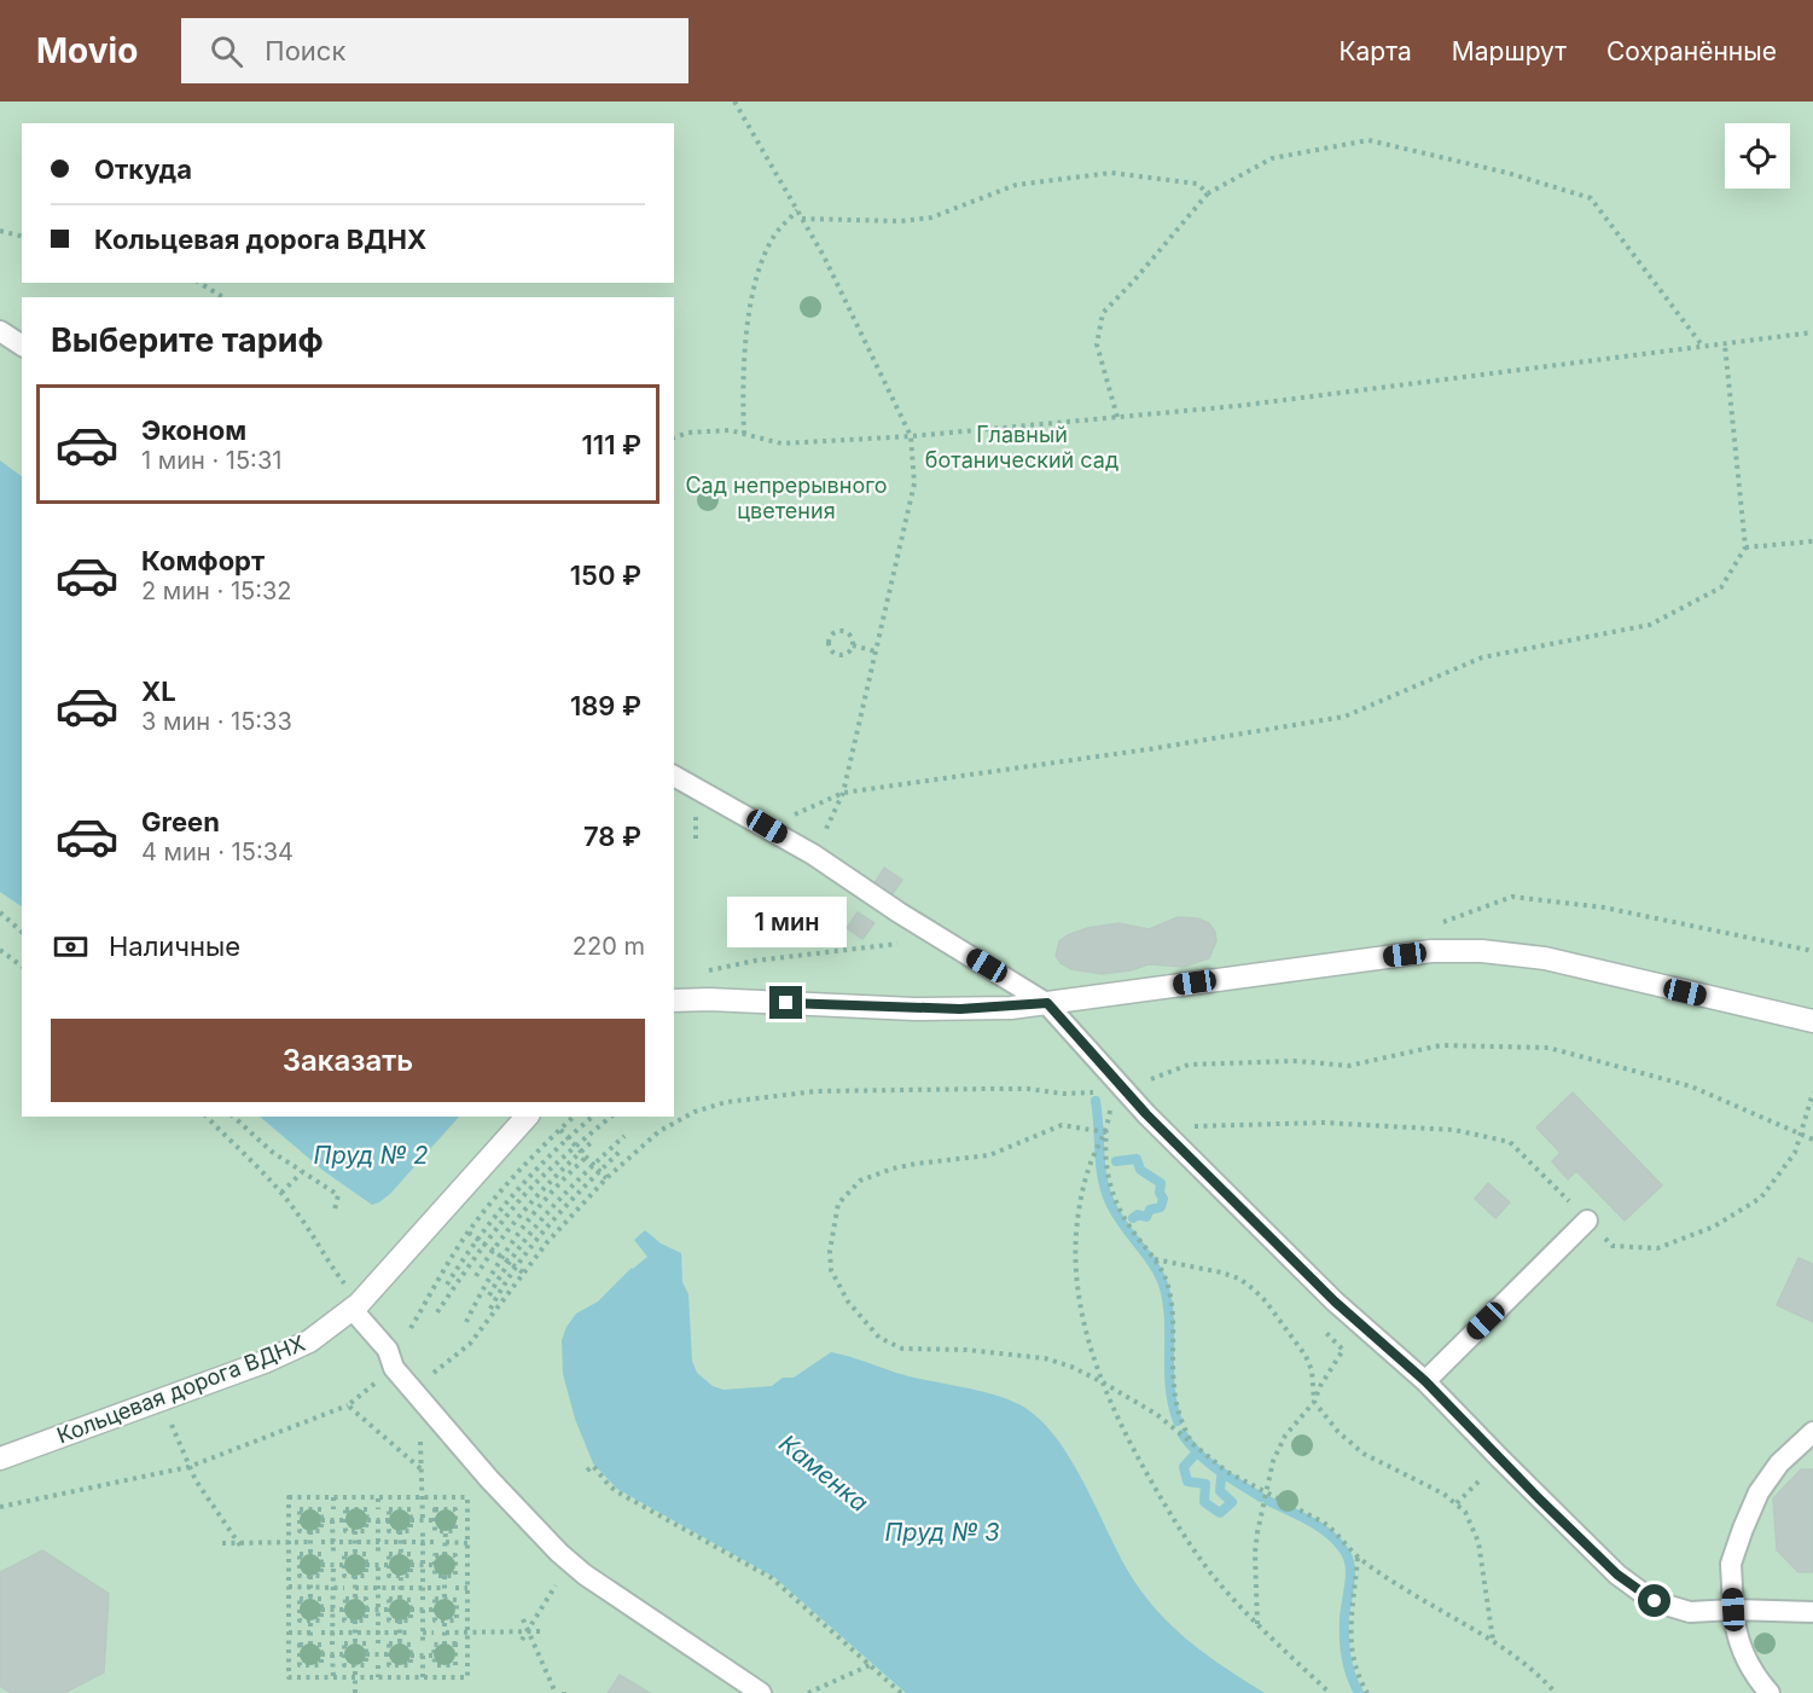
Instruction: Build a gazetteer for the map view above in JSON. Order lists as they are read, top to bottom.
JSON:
{
  "streets": {
    "street": ["Кольцевая дорога ВДНХ"]
  },
  "water": ["Пруд № 2", "Каменка", "Пруд № 3"],
  "parks": ["Главный ботанический сад", "Сад непрерывного цветения"],
  "page": {
    "header": "Movio",
    "search": "Поиск",
    "nav": ["Карта", "Маршрут", "Сохранённые"],
    "banner": ["Откуда", "Кольцевая дорога ВДНХ"],
    "heading": "Выберите тариф",
    "list": [
      {
        "name": "Эконом",
        "note": "1 мин · 15:31",
        "value": "111 ₽"
      },
      {
        "name": "Комфорт",
        "note": "2 мин · 15:32",
        "value": "150 ₽"
      },
      {
        "name": "XL",
        "note": "3 мин · 15:33",
        "value": "189 ₽"
      },
      {
        "name": "Green",
        "note": "4 мин · 15:34",
        "value": "78 ₽"
      }
    ],
    "bubble": "1 мин",
    "pay": ["Наличные", "220 m"],
    "buttons": "Заказать"
  }
}
